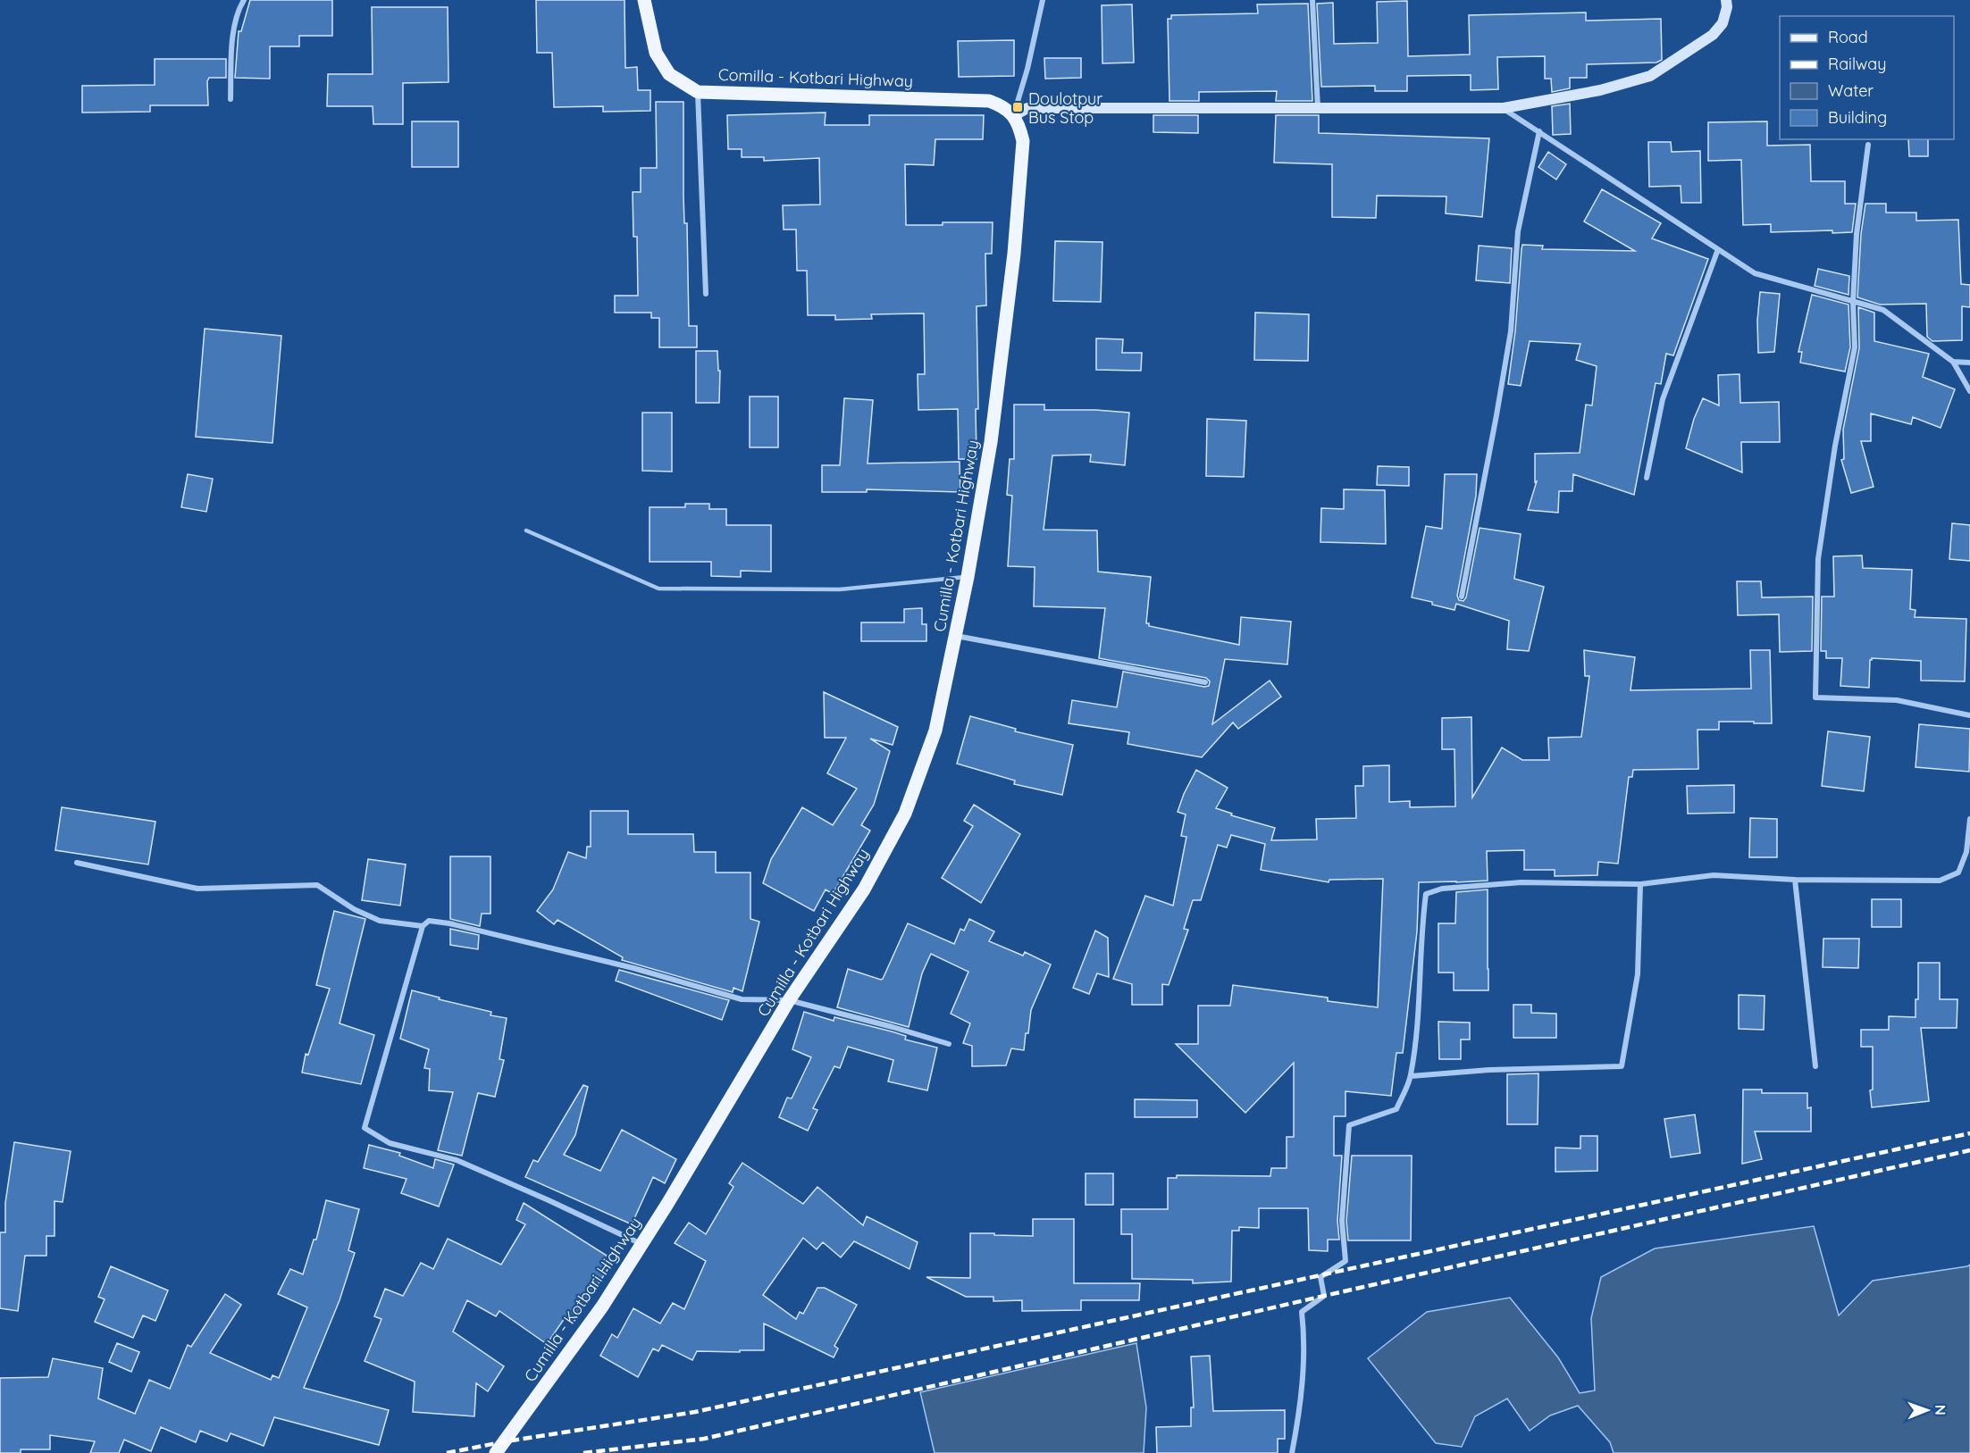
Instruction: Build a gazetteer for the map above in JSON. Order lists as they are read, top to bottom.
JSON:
{
  "streets": {
    "main road": ["Comilla - Kotbari Highway", "Cumilla - Kotbari Highway"]
  },
  "places": {
    "transit": ["Doulotpur Bus Stop"]
  },
  "legend": [
    "Road",
    "Railway",
    "Water",
    "Building"
  ],
  "north": "right"
}
